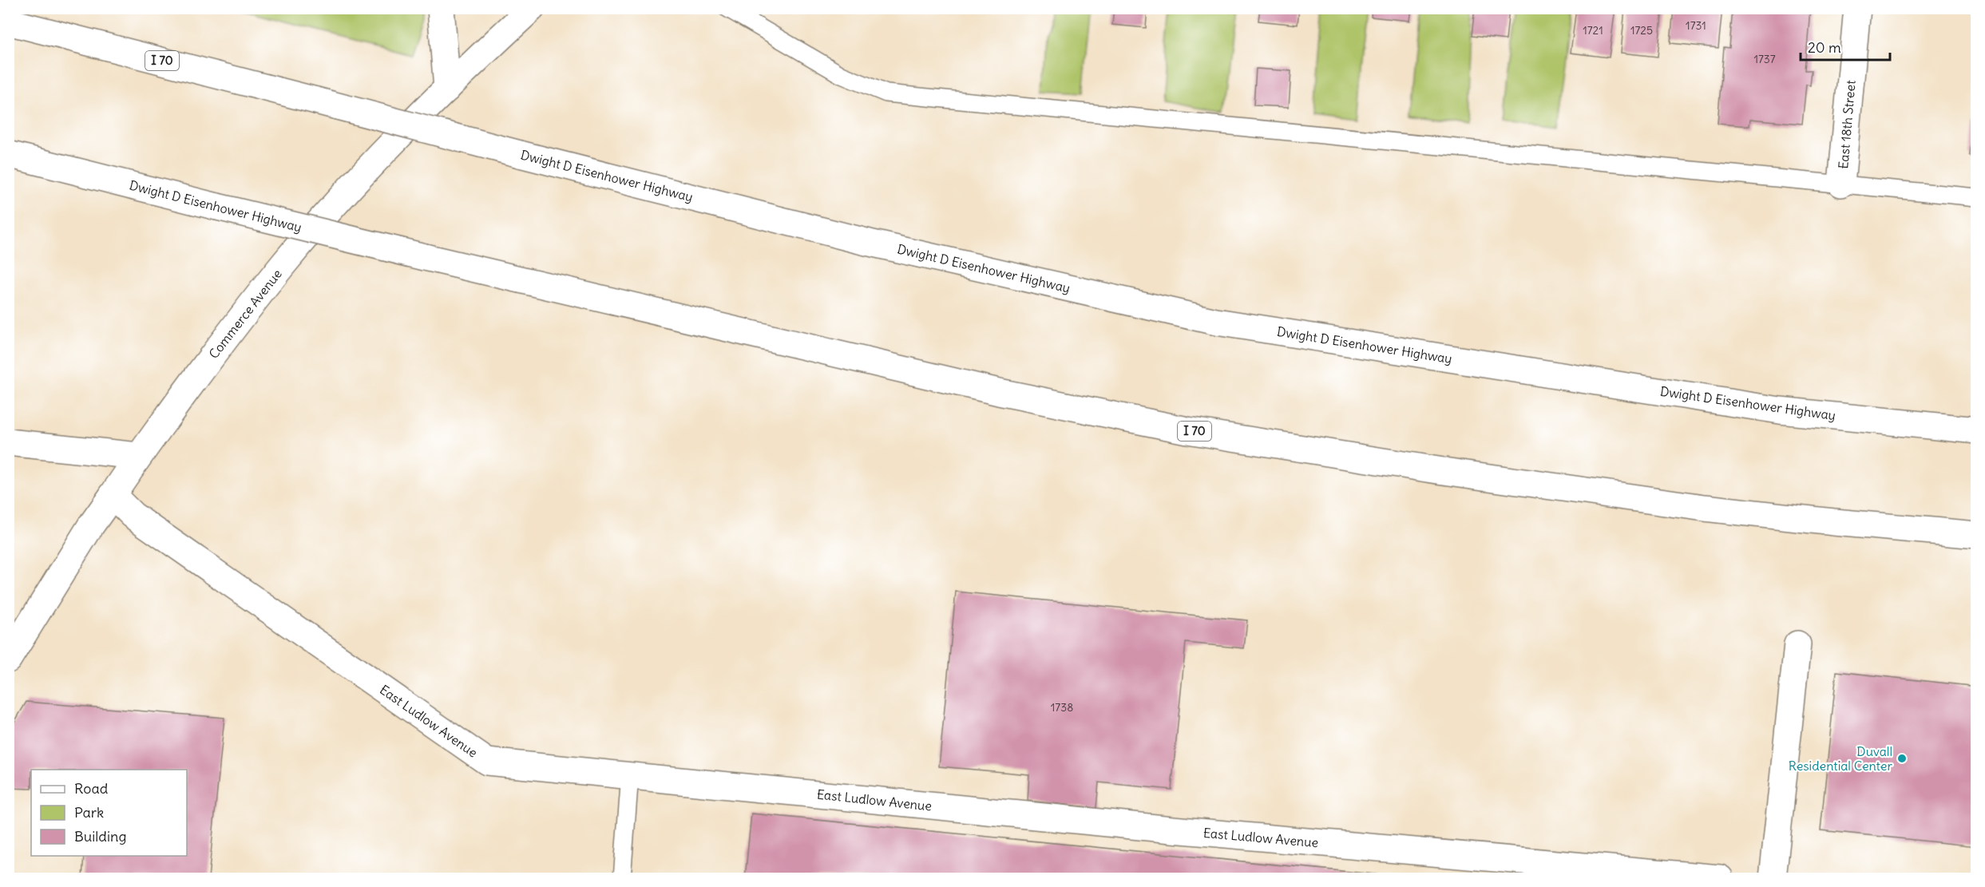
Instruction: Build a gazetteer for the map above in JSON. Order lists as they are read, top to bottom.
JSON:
{
  "streets": {
    "main road": [
      "I 70",
      "East 18th Street",
      "Dwight D Eisenhower Highway",
      "Commerce Avenue",
      "East Ludlow Avenue"
    ]
  },
  "crossings": [
    ["Commerce Avenue", "East Ludlow Avenue"]
  ],
  "places": ["Duvall Residential Center"],
  "house_numbers": [
    "1731",
    "1721",
    "1725",
    "1737",
    "1738"
  ],
  "legend": ["Road", "Park", "Building"],
  "scale_bar": "20 m"
}
